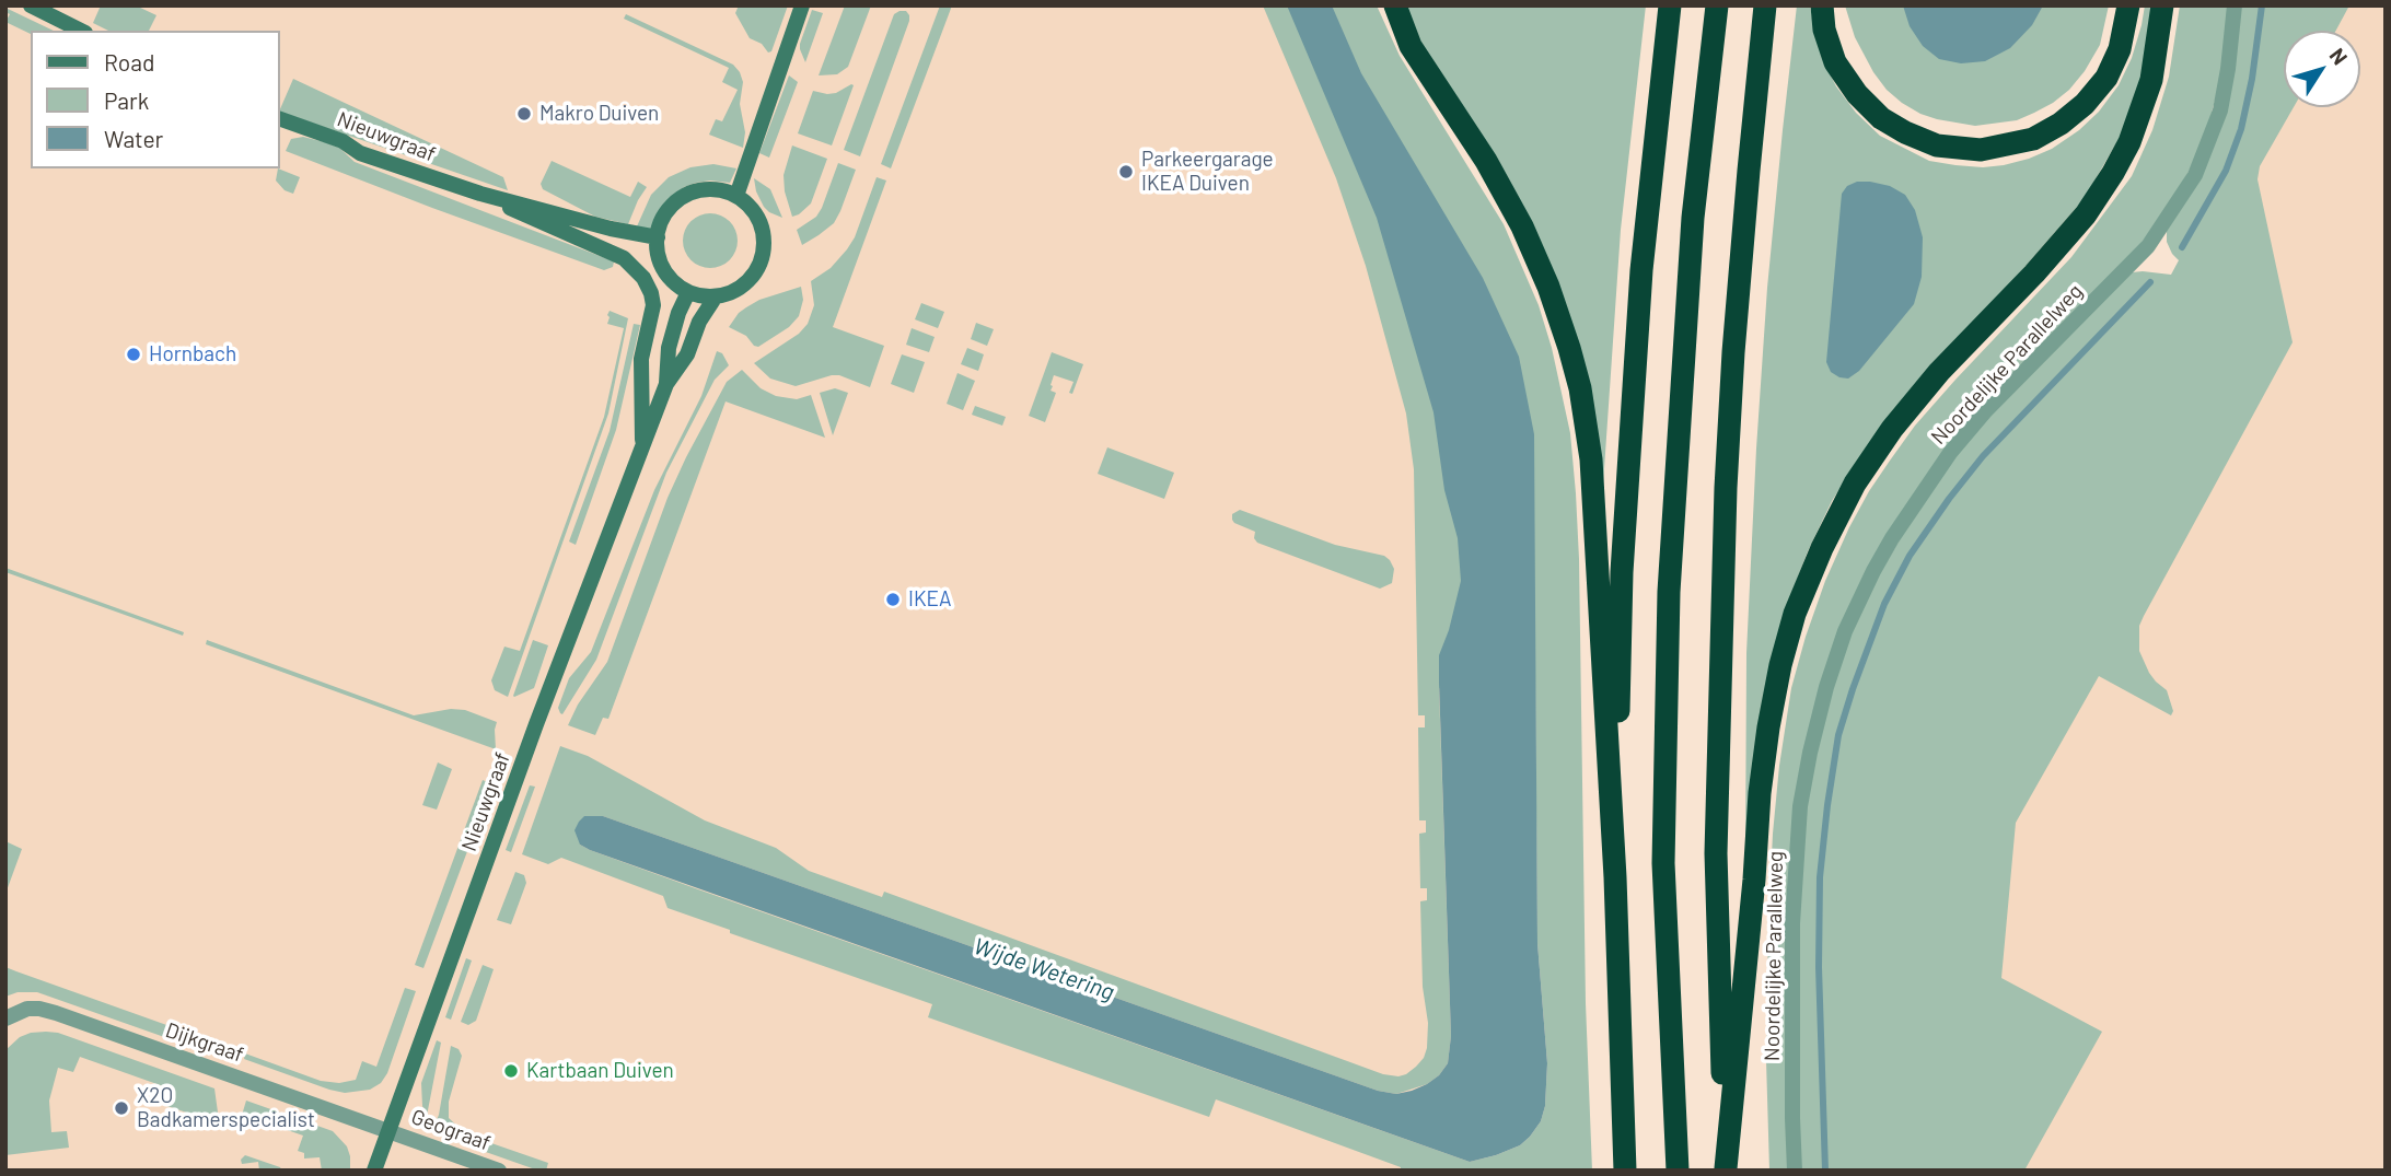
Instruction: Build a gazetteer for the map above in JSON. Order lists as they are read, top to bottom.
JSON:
{
  "streets": {
    "street": [
      "Nieuwgraaf",
      "Noordelijke Parallelweg",
      "Dijkgraaf",
      "Geograaf"
    ]
  },
  "crossings": [
    ["Nieuwgraaf", "Dijkgraaf"],
    ["Nieuwgraaf", "Geograaf"],
    ["Dijkgraaf", "Geograaf"]
  ],
  "water": ["Wijde Wetering"],
  "places": [
    "Makro Duiven",
    "Parkeergarage IKEA Duiven",
    "Hornbach",
    "IKEA",
    "Kartbaan Duiven",
    "X2O Badkamerspecialist"
  ],
  "legend": ["Road", "Park", "Water"],
  "north": "top right"
}
